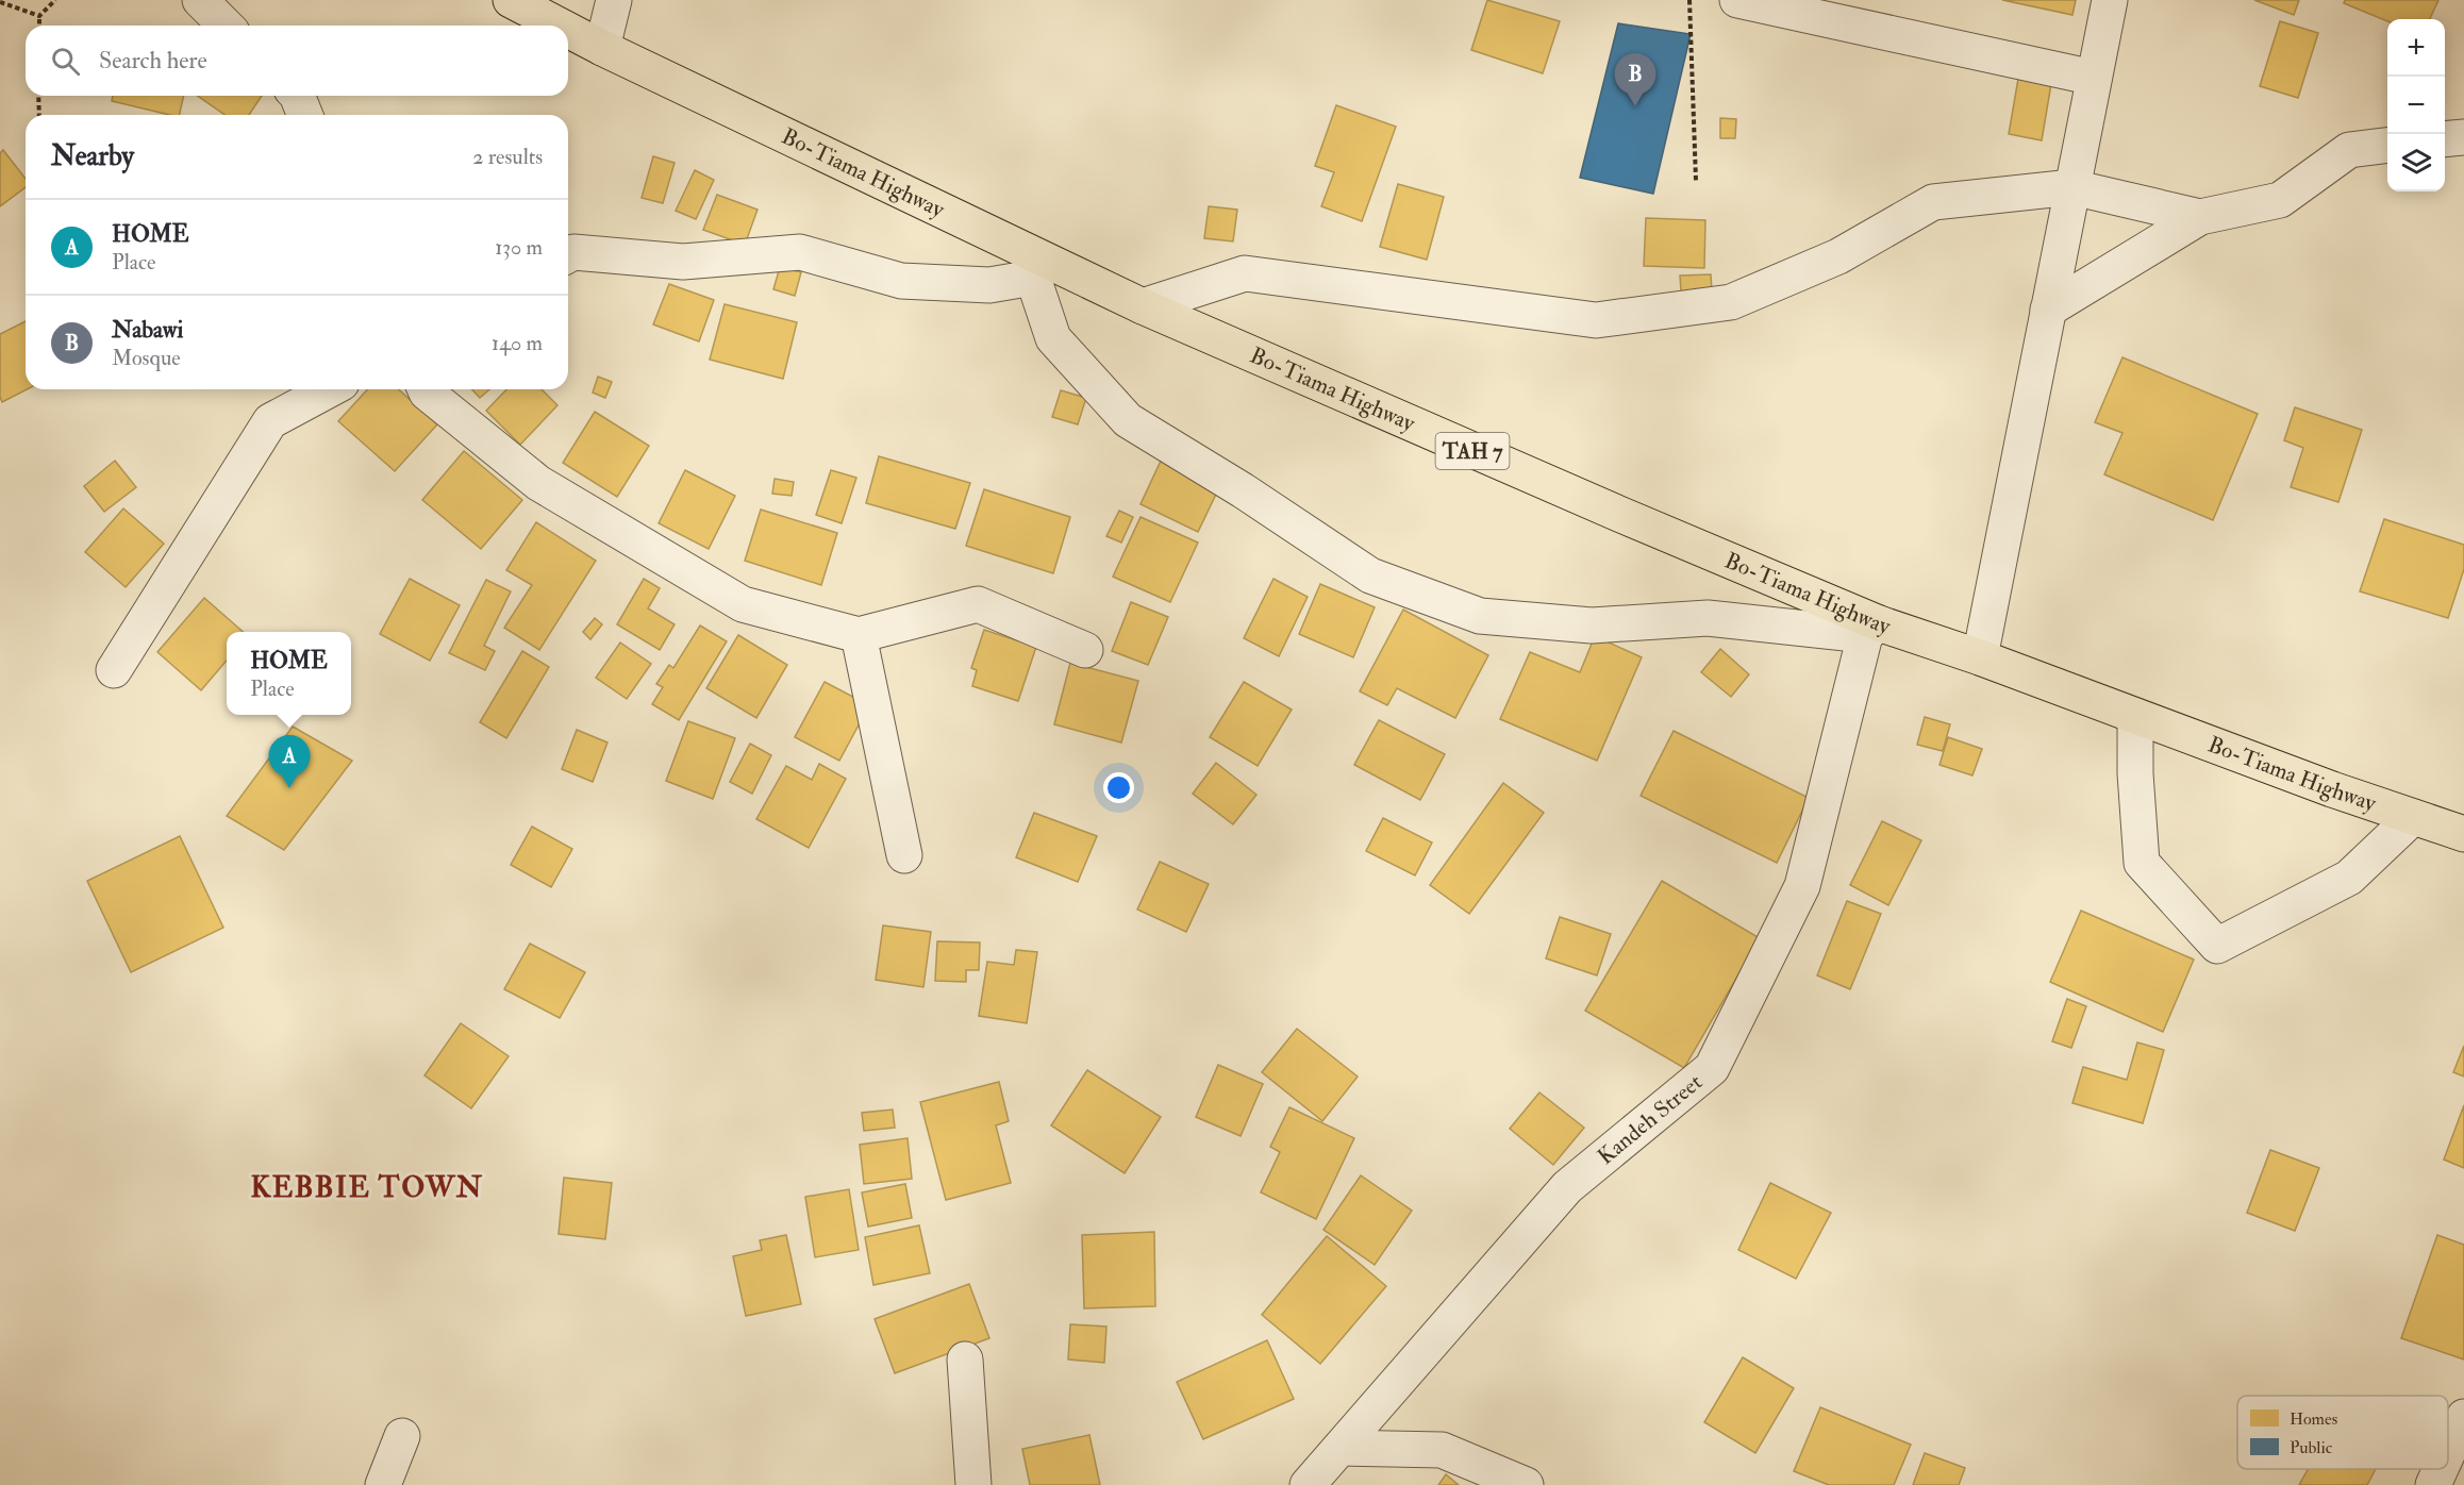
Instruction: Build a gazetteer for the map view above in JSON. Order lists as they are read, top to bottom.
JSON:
{
  "streets": {
    "highway": ["Bo-Tiama Highway", "TAH 7"],
    "street": ["Kandeh Street"]
  },
  "crossings": [
    ["Bo-Tiama Highway", "Kandeh Street"]
  ],
  "districts": ["KEBBIE TOWN"],
  "legend": ["Homes", "Public"],
  "page": {
    "map_buttons": ["+", "−"],
    "search": "Search here",
    "pins": ["B", "A"],
    "heading": ["Nearby", "2 results"],
    "list": [
      {
        "mark": "A",
        "name": "HOME",
        "note": "Place",
        "value": "130 m"
      },
      {
        "mark": "B",
        "name": "Nabawi",
        "note": "Mosque",
        "value": "140 m"
      }
    ],
    "popup": ["HOME", "Place"]
  }
}
